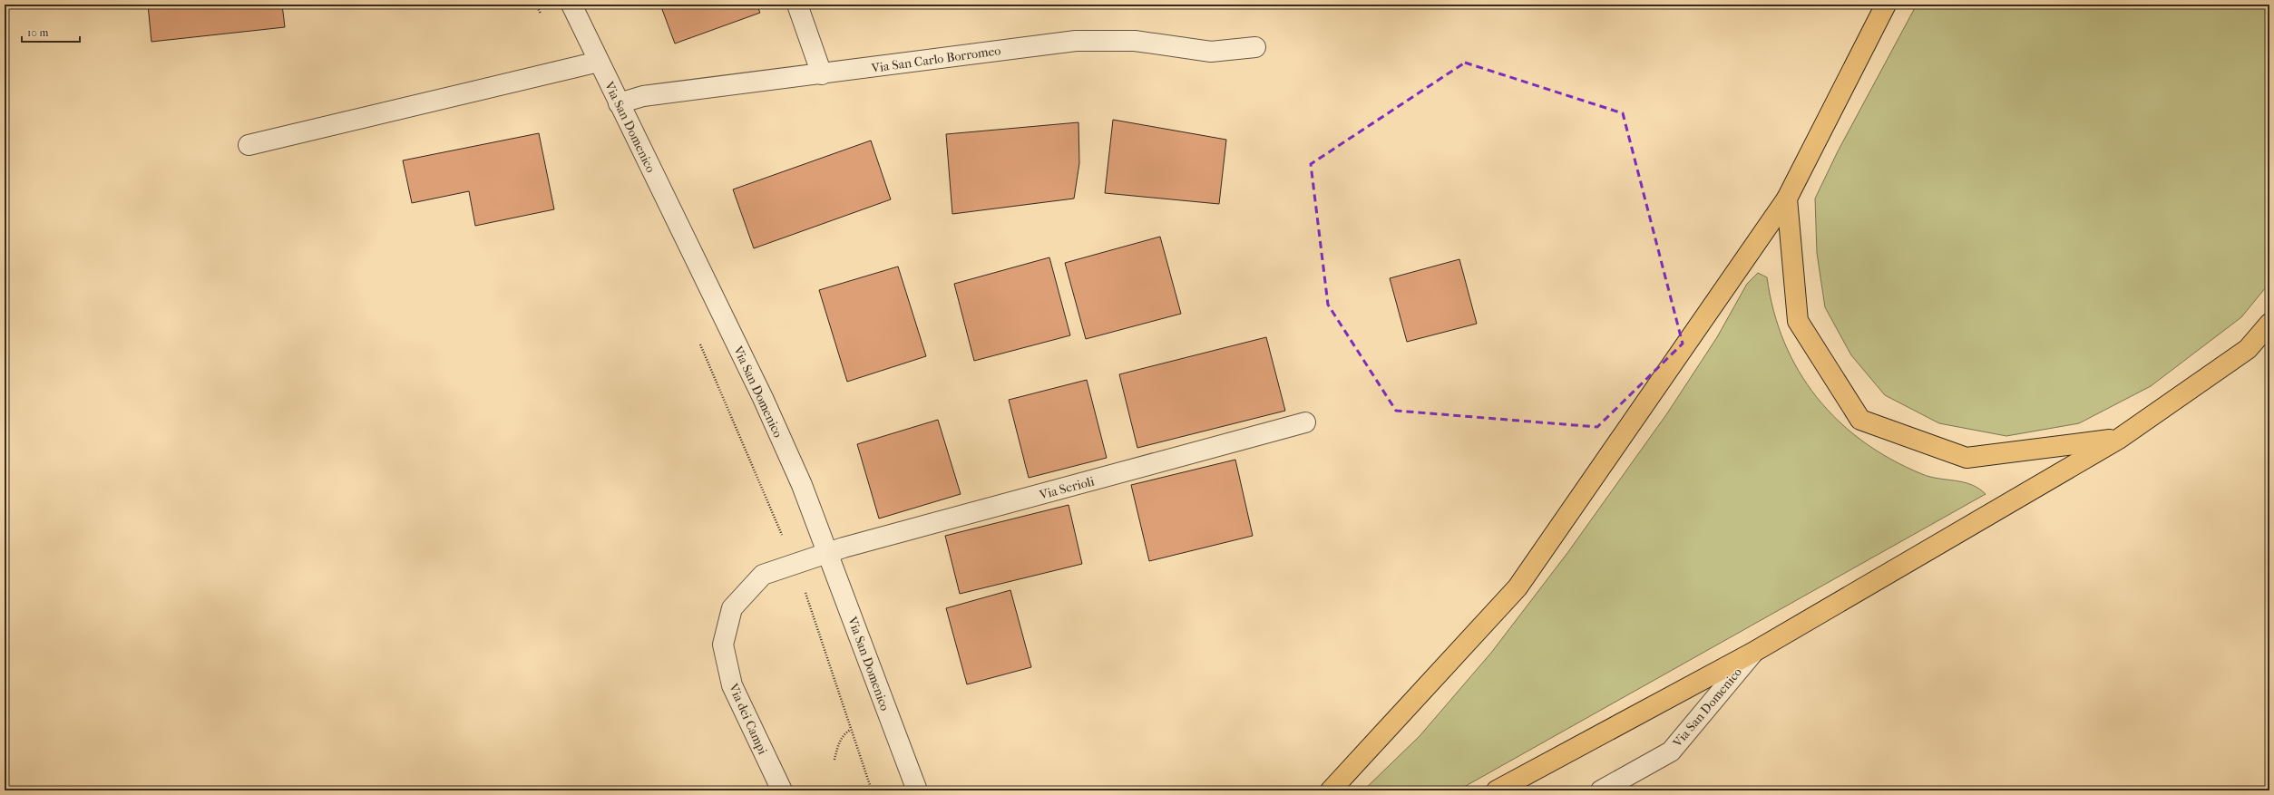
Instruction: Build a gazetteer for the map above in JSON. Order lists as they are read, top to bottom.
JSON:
{
  "streets": {
    "street": [
      "Via San Carlo Borromeo",
      "Via San Domenico",
      "Via Serioli",
      "Via dei Campi"
    ]
  },
  "crossings": [
    ["Via San Carlo Borromeo", "Via San Domenico"],
    ["Via San Domenico", "Via Serioli"],
    ["Via San Domenico", "Via dei Campi"],
    ["Via Serioli", "Via dei Campi"]
  ],
  "scale_bar": "10 m"
}
